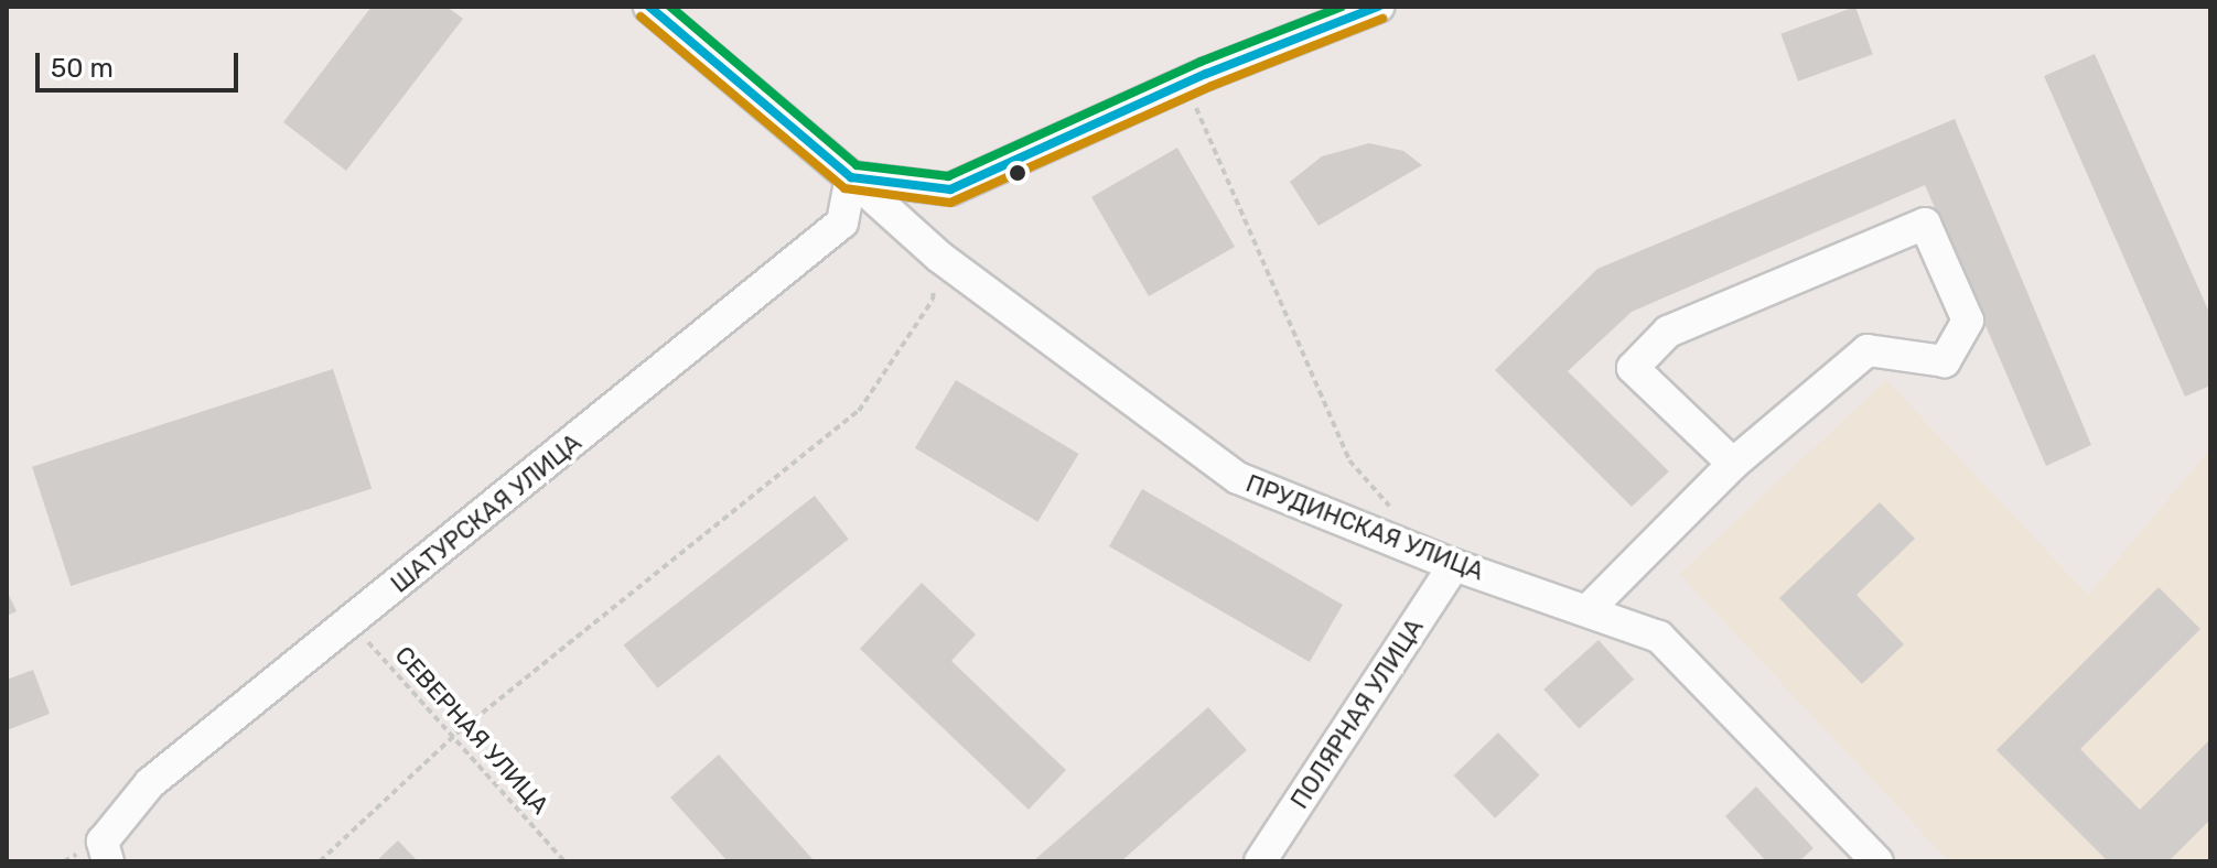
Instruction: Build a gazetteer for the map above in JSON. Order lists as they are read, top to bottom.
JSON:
{
  "streets": {
    "street": ["ШАТУРСКАЯ УЛИЦА", "ПРУДИНСКАЯ УЛИЦА", "ПОЛЯРНАЯ УЛИЦА"],
    "path": ["СЕВЕРНАЯ УЛИЦА"]
  },
  "crossings": [
    ["ШАТУРСКАЯ УЛИЦА", "ПРУДИНСКАЯ УЛИЦА"],
    ["ШАТУРСКАЯ УЛИЦА", "СЕВЕРНАЯ УЛИЦА"],
    ["ПРУДИНСКАЯ УЛИЦА", "ПОЛЯРНАЯ УЛИЦА"]
  ],
  "scale_bar": "50 m"
}
